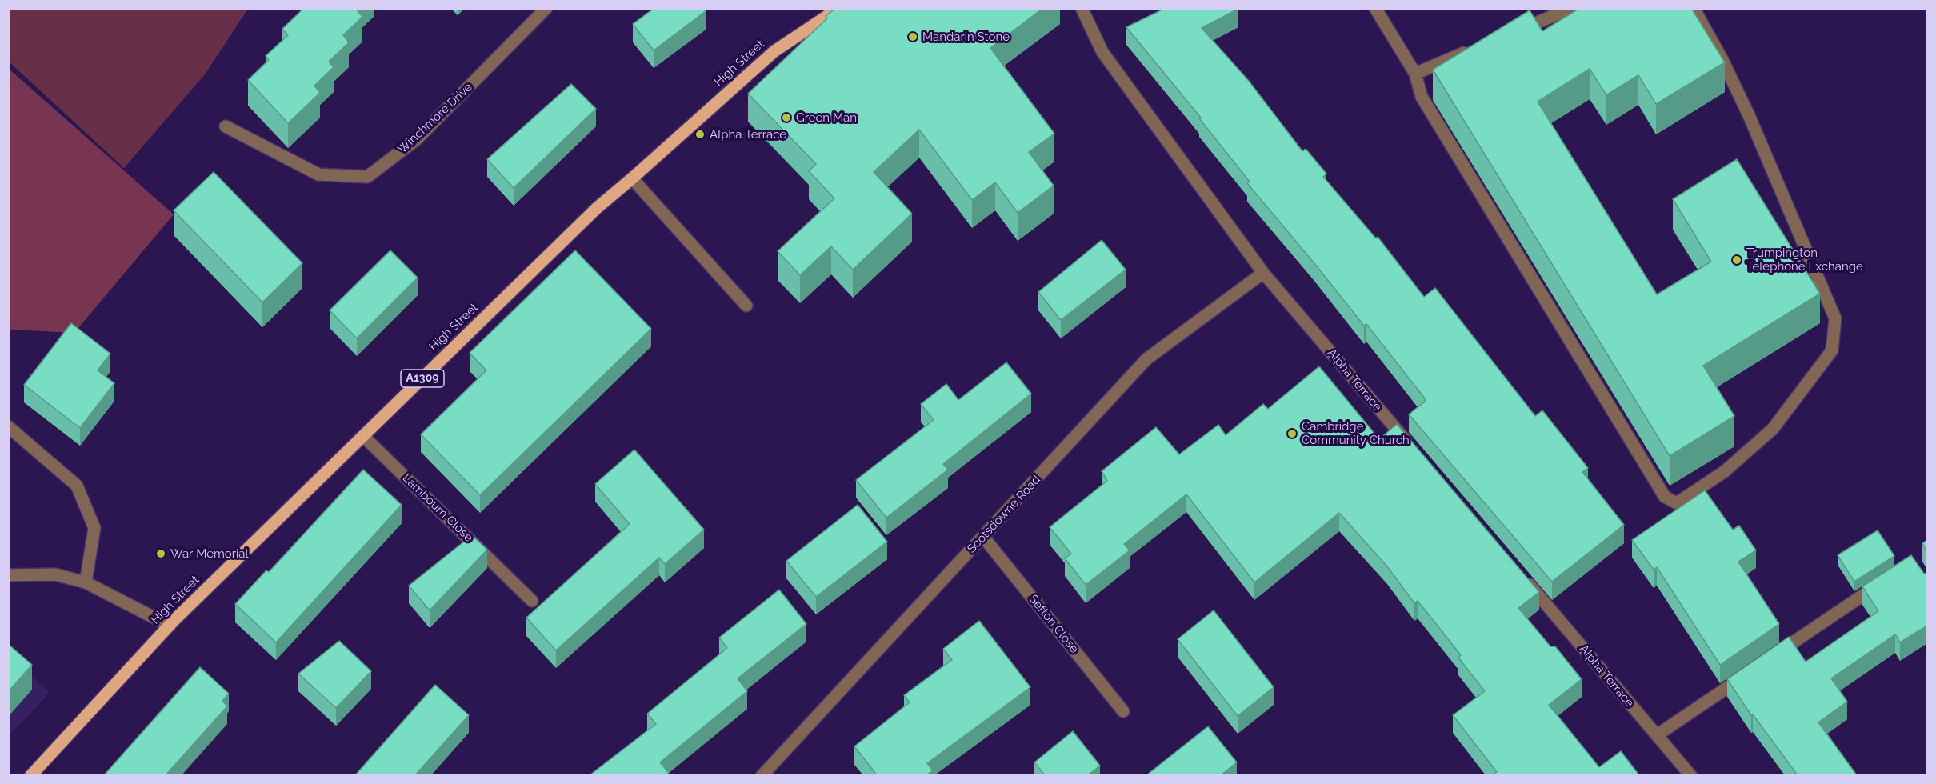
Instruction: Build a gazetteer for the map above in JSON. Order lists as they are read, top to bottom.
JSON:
{
  "streets": {
    "main road": ["High Street", "A1309"],
    "street": [
      "Winchmore Drive",
      "Alpha Terrace",
      "Lambourn Close",
      "Scotsdowne Road",
      "Sefton Close"
    ]
  },
  "crossings": [
    ["High Street", "Lambourn Close"],
    ["Alpha Terrace", "Scotsdowne Road"],
    ["Scotsdowne Road", "Sefton Close"]
  ],
  "places": [
    "Mandarin Stone",
    "Green Man",
    "Alpha Terrace",
    "Trumpington Telephone Exchange",
    "Cambridge Community Church",
    "War Memorial"
  ]
}
